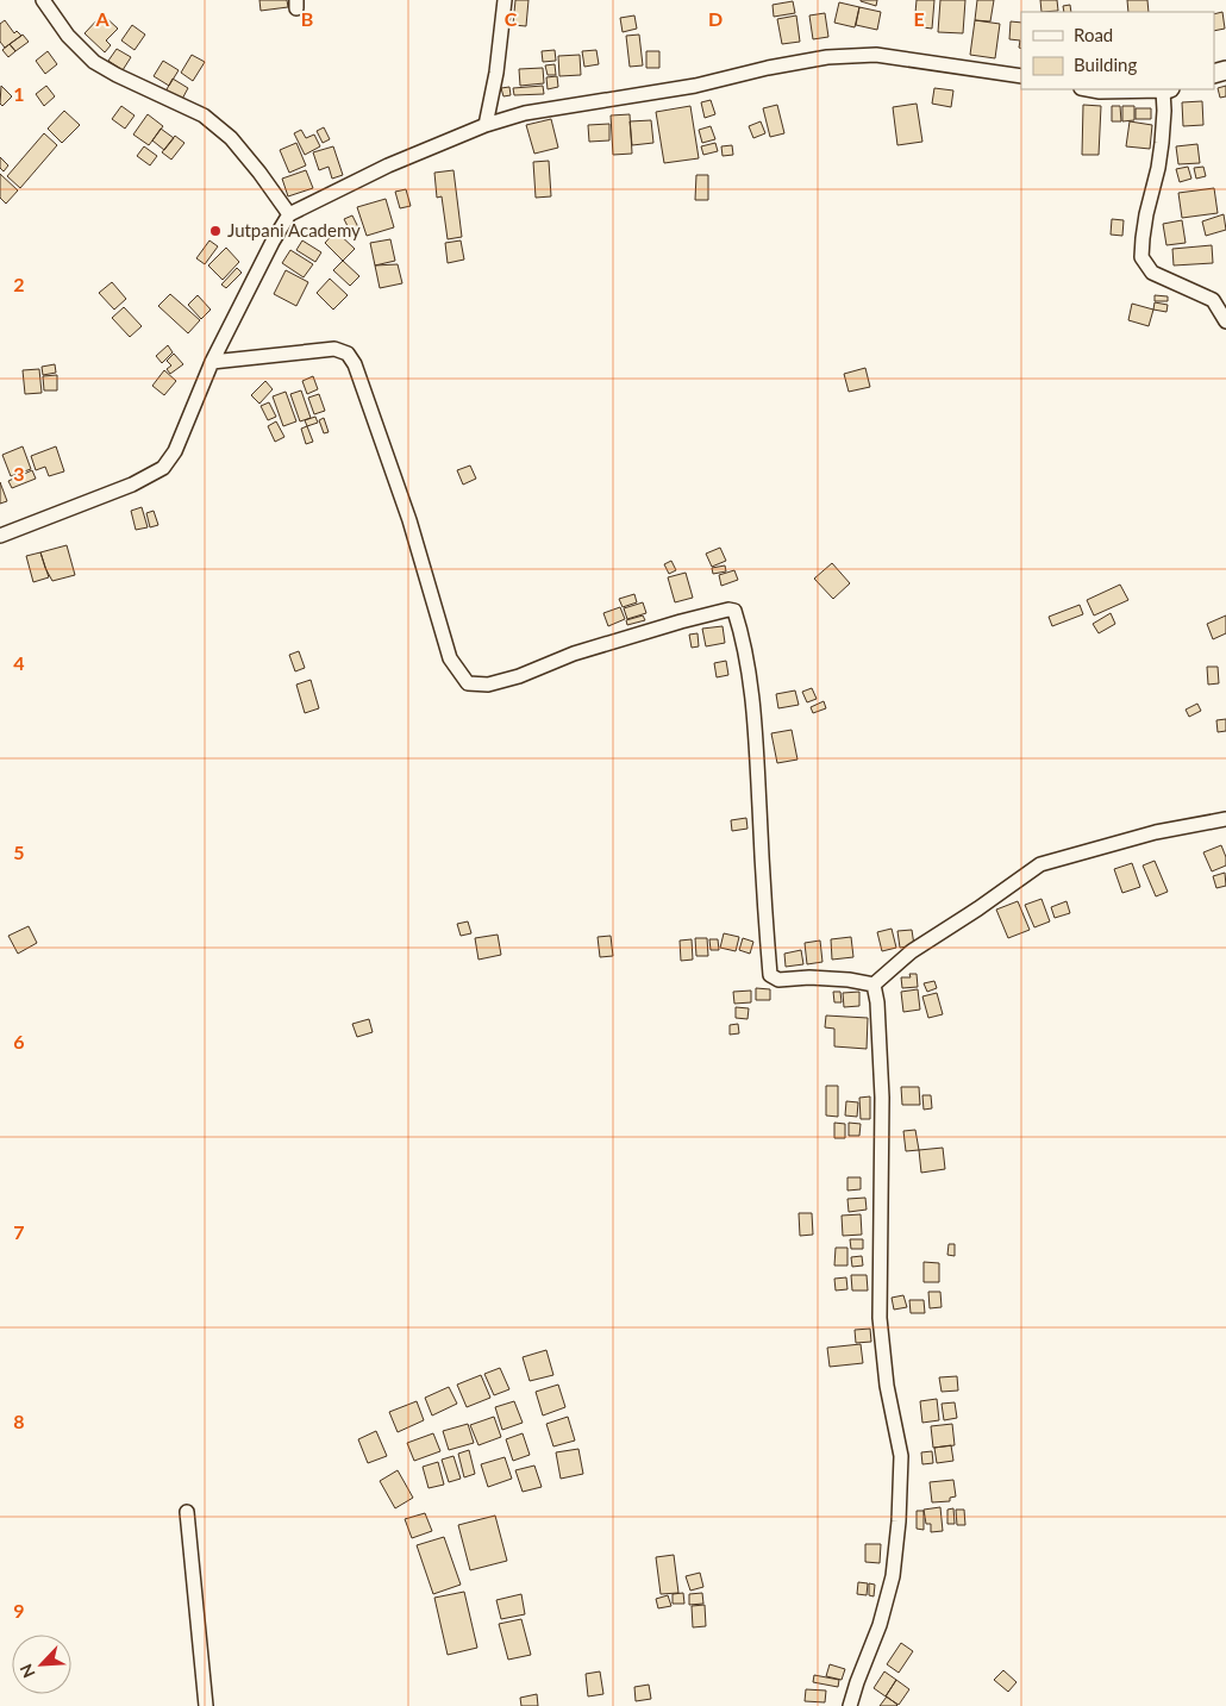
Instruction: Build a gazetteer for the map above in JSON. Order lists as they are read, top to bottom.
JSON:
{
  "places": ["Jutpani Academy"],
  "legend": ["Road", "Building"],
  "north": "bottom left",
  "grid": {
    "columns": [
      "A",
      "B",
      "C",
      "D",
      "E"
    ],
    "rows": [
      "1",
      "2",
      "3",
      "4",
      "5",
      "6",
      "7",
      "8",
      "9"
    ]
  }
}
